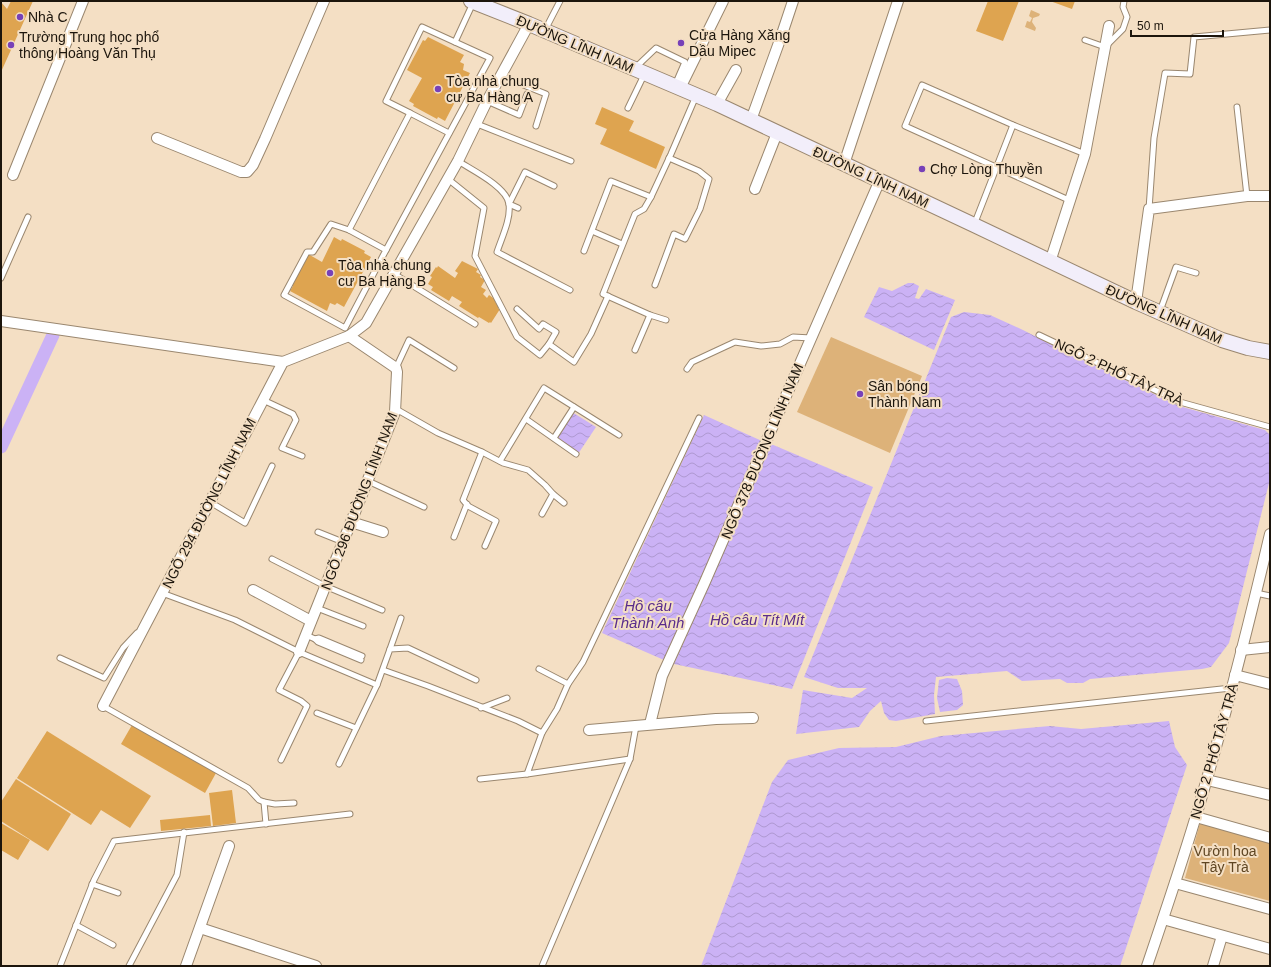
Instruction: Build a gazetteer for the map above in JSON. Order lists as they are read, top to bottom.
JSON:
{
  "streets": {
    "main road": ["ĐƯỜNG LĨNH NAM"],
    "street": [
      "NGÕ 2 PHỐ TÂY TRÀ",
      "NGÕ 378 ĐƯỜNG LĨNH NAM",
      "NGÕ 296 ĐƯỜNG LĨNH NAM",
      "NGÕ 294 ĐƯỜNG LĨNH NAM"
    ]
  },
  "crossings": [
    ["ĐƯỜNG LĨNH NAM", "NGÕ 378 ĐƯỜNG LĨNH NAM"]
  ],
  "water": ["Hồ câu Thành Anh", "Hồ câu Tít Mít"],
  "parks": ["Vườn hoa Tây Trà"],
  "places": [
    "Nhà C",
    "Cửa Hàng Xăng Dầu Mipec",
    "Trường Trung học phổ thông Hoàng Văn Thụ",
    "Tòa nhà chung cư Ba Hàng A",
    "Chợ Lòng Thuyền",
    "Tòa nhà chung cư Ba Hàng B",
    "Sân bóng Thành Nam"
  ],
  "scale_bar": "50 m"
}
